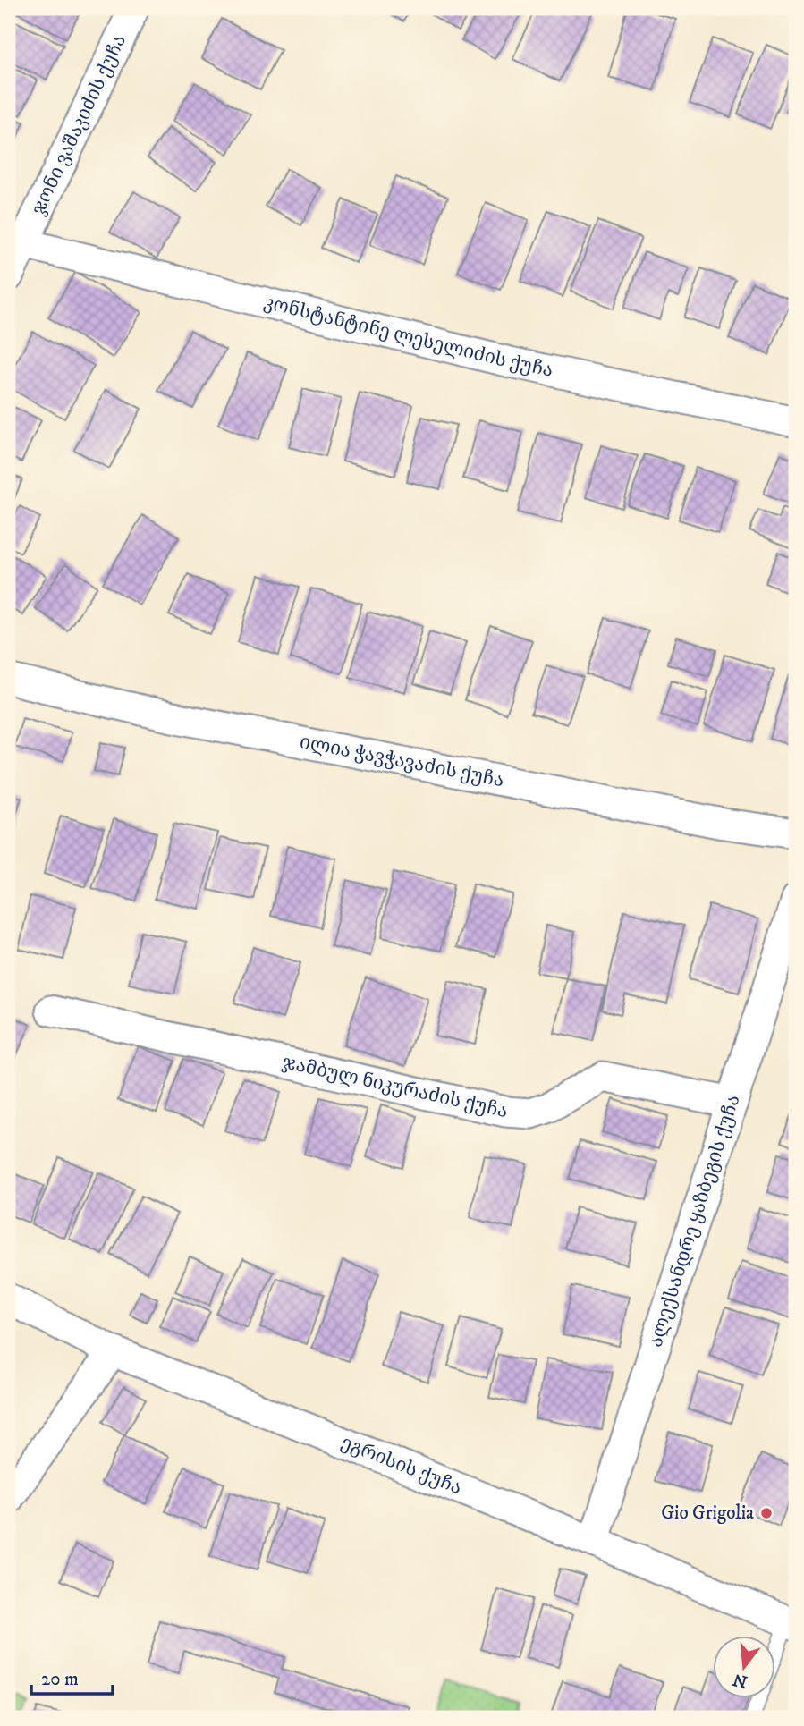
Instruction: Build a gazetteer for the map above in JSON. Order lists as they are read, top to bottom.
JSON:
{
  "streets": {
    "street": [
      "ჯონი ვაშაკიძის ქუჩა",
      "კონსტანტინე ლესელიძის ქუჩა",
      "ილია ჭავჭავაძის ქუჩა",
      "ჯამბულ ნიკურაძის ქუჩა",
      "ალექსანდრე ყაზბეგის ქუჩა",
      "ეგრისის ქუჩა"
    ]
  },
  "crossings": [
    ["ჯონი ვაშაკიძის ქუჩა", "კონსტანტინე ლესელიძის ქუჩა"],
    ["ჯამბულ ნიკურაძის ქუჩა", "ალექსანდრე ყაზბეგის ქუჩა"],
    ["ალექსანდრე ყაზბეგის ქუჩა", "ეგრისის ქუჩა"]
  ],
  "places": ["Gio Grigolia"],
  "scale_bar": "20 m",
  "north": "bottom"
}
